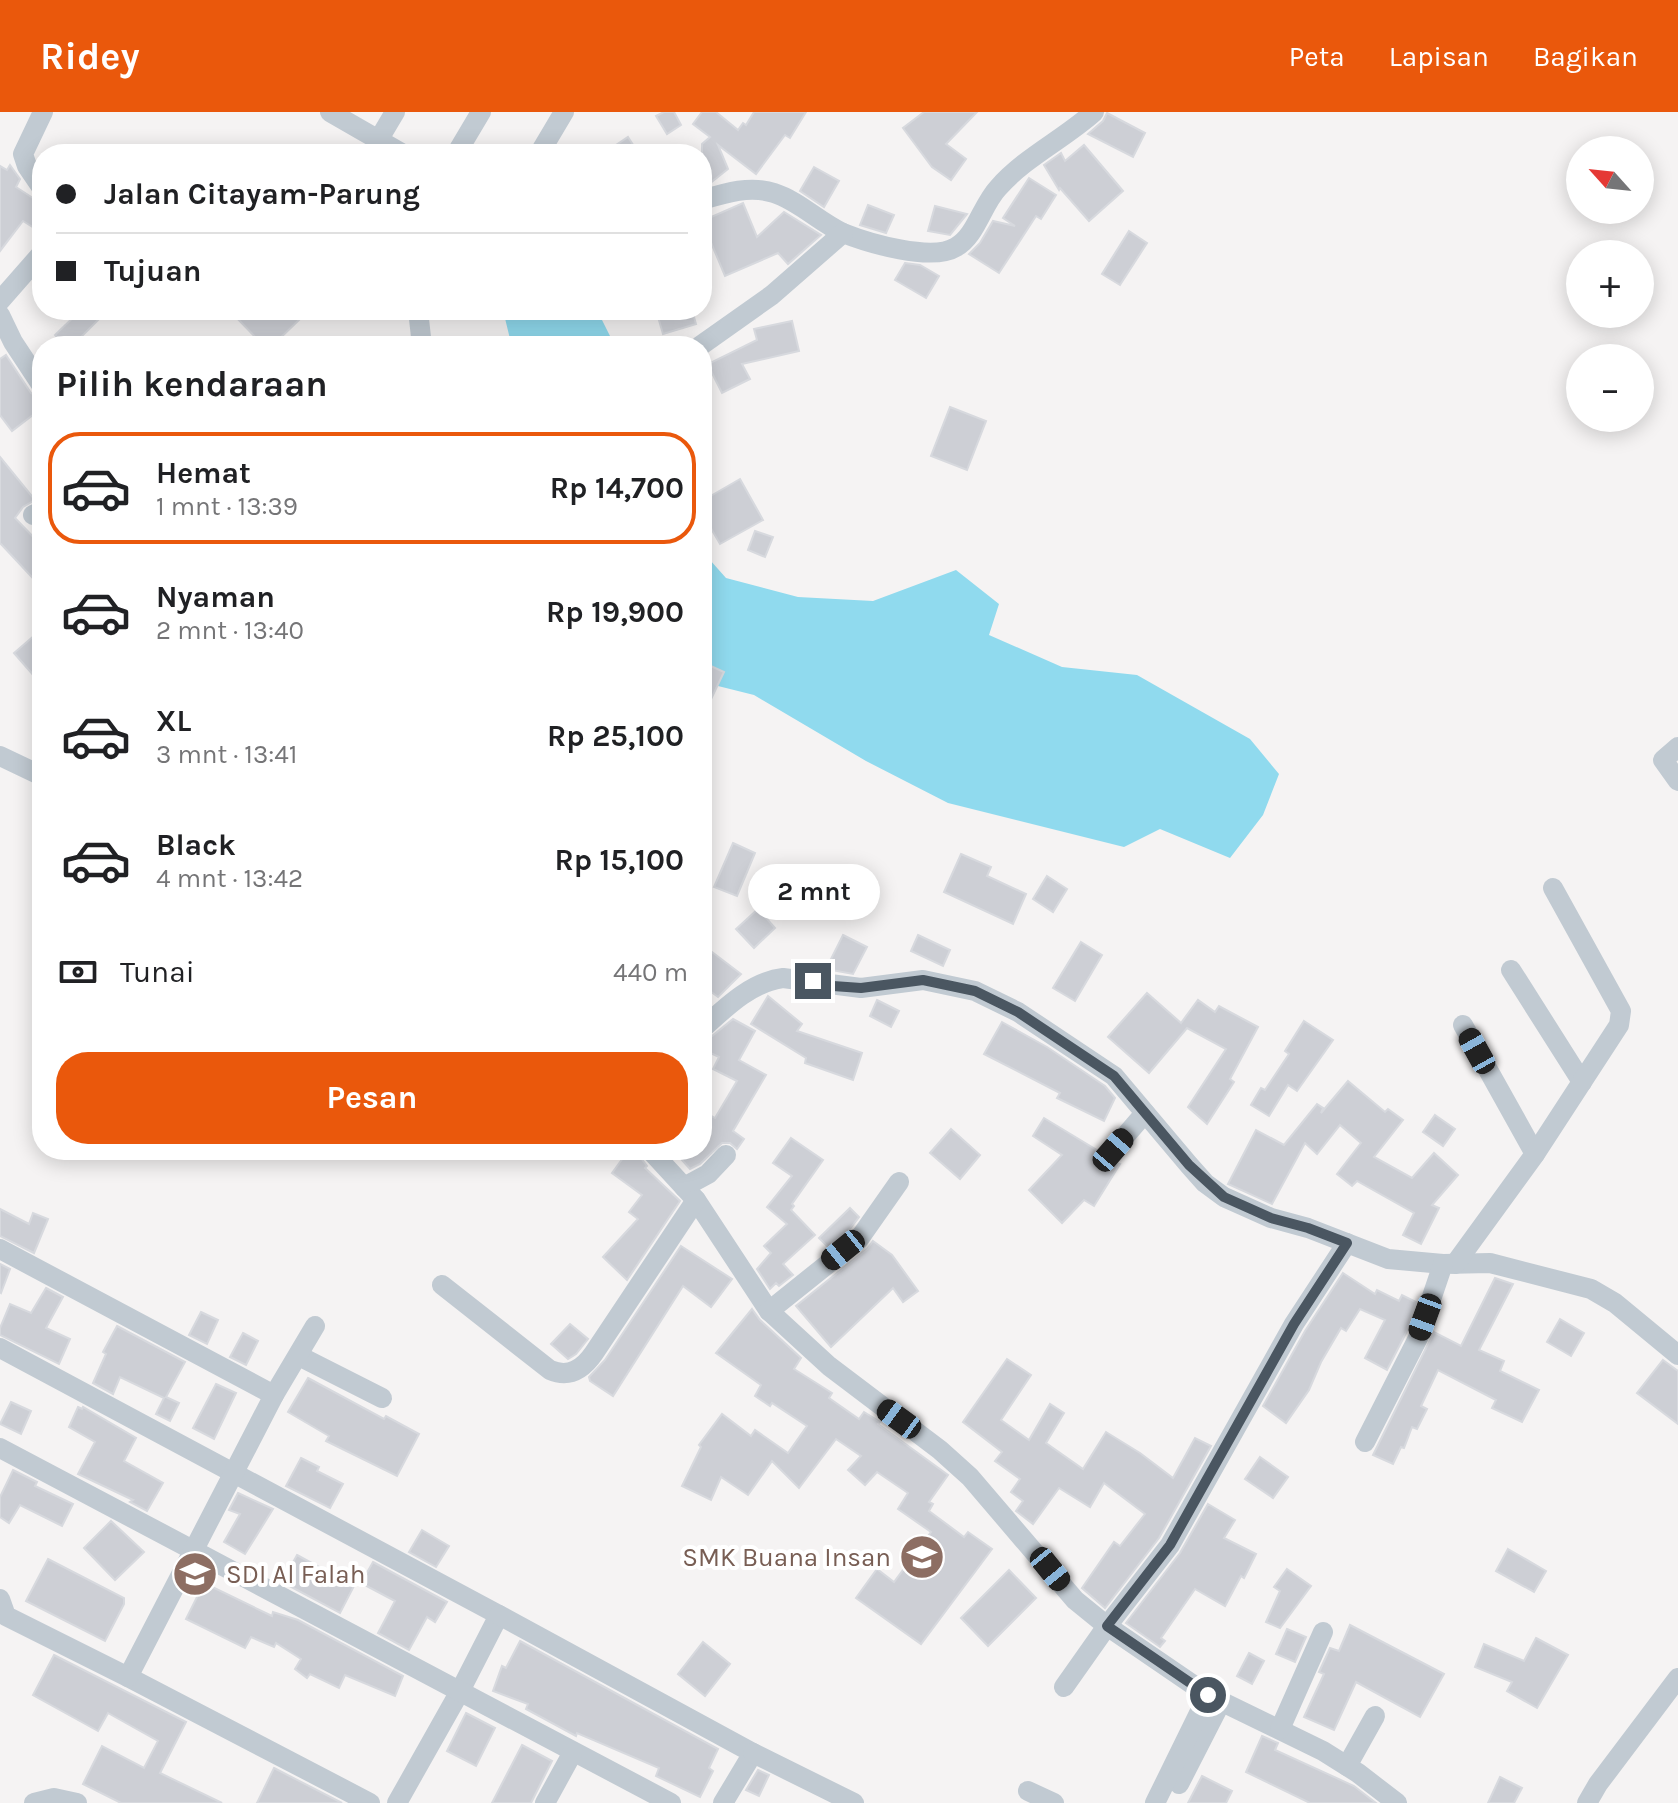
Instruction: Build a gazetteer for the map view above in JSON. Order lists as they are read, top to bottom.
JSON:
{
  "places": {
    "school or university": ["SMK Buana Insan", "SDI Al Falah"]
  },
  "north": "top left",
  "page": {
    "header": "Ridey",
    "nav": ["Peta", "Lapisan", "Bagikan"],
    "map_buttons": ["+", "−"],
    "banner": ["Jalan Citayam-Parung", "Tujuan"],
    "heading": "Pilih kendaraan",
    "list": [
      {
        "name": "Hemat",
        "note": "1 mnt · 13:39",
        "value": "Rp 14,700"
      },
      {
        "name": "Nyaman",
        "note": "2 mnt · 13:40",
        "value": "Rp 19,900"
      },
      {
        "name": "XL",
        "note": "3 mnt · 13:41",
        "value": "Rp 25,100"
      },
      {
        "name": "Black",
        "note": "4 mnt · 13:42",
        "value": "Rp 15,100"
      }
    ],
    "bubble": "2 mnt",
    "pay": ["Tunai", "440 m"],
    "buttons": "Pesan"
  }
}
